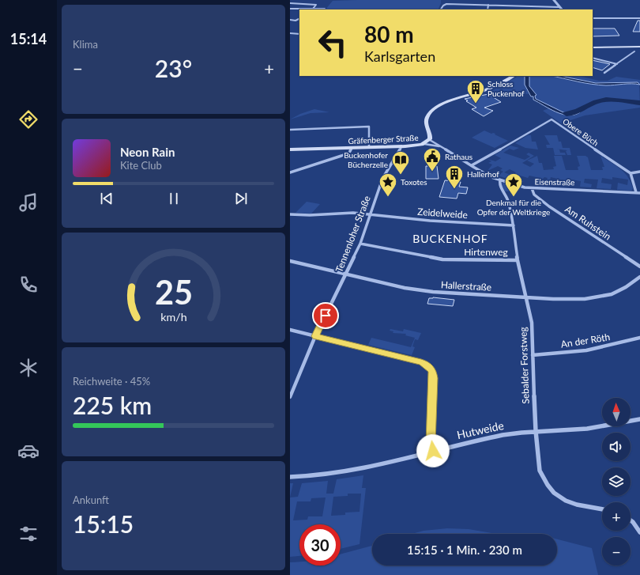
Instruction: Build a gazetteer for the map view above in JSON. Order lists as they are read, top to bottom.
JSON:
{
  "streets": {
    "main road": ["Gräfenberger Straße"],
    "street": [
      "Obere Büch",
      "Eisenstraße",
      "Zeidelweide",
      "Am Ruhstein",
      "Tennenloher Straße",
      "Hirtenweg",
      "Hallerstraße",
      "An der Röth",
      "Sebalder Forstweg",
      "Hutweide"
    ]
  },
  "crossings": [
    ["Obere Büch", "Eisenstraße"],
    ["Gräfenberger Straße", "Eisenstraße"],
    ["Gräfenberger Straße", "Tennenloher Straße"],
    ["Eisenstraße", "Am Ruhstein"],
    ["Eisenstraße", "Sebalder Forstweg"],
    ["Zeidelweide", "Tennenloher Straße"],
    ["Zeidelweide", "Sebalder Forstweg"],
    ["Tennenloher Straße", "Hirtenweg"],
    ["Tennenloher Straße", "Hallerstraße"],
    ["Hirtenweg", "Sebalder Forstweg"],
    ["Hallerstraße", "Sebalder Forstweg"],
    ["An der Röth", "Sebalder Forstweg"],
    ["Sebalder Forstweg", "Hutweide"]
  ],
  "districts": ["BUCKENHOF"],
  "places": {
    "building": ["Schloss Puckenhof", "Hallerhof"],
    "public building": ["Rathaus"],
    "library": ["Buckenhofer Bücherzelle"],
    "place": ["Toxotes", "Denkmal für die Opfer der Weltkriege"]
  },
  "north": "top",
  "page": {
    "tabs": "15:14",
    "tile": [
      "Klima",
      ["Reichweite · 45%", "225 km"],
      ["Ankunft", "15:15"]
    ],
    "turn": ["80 m", "Karlsgarten"],
    "heat": ["−", "23°", "+"],
    "song": ["Neon Rain", "Kite Club"],
    "map_buttons": ["+", "−"],
    "limit": "30",
    "trip": "15:15 · 1 Min. · 230 m",
    "gauge": ["25", "km/h"]
  }
}
